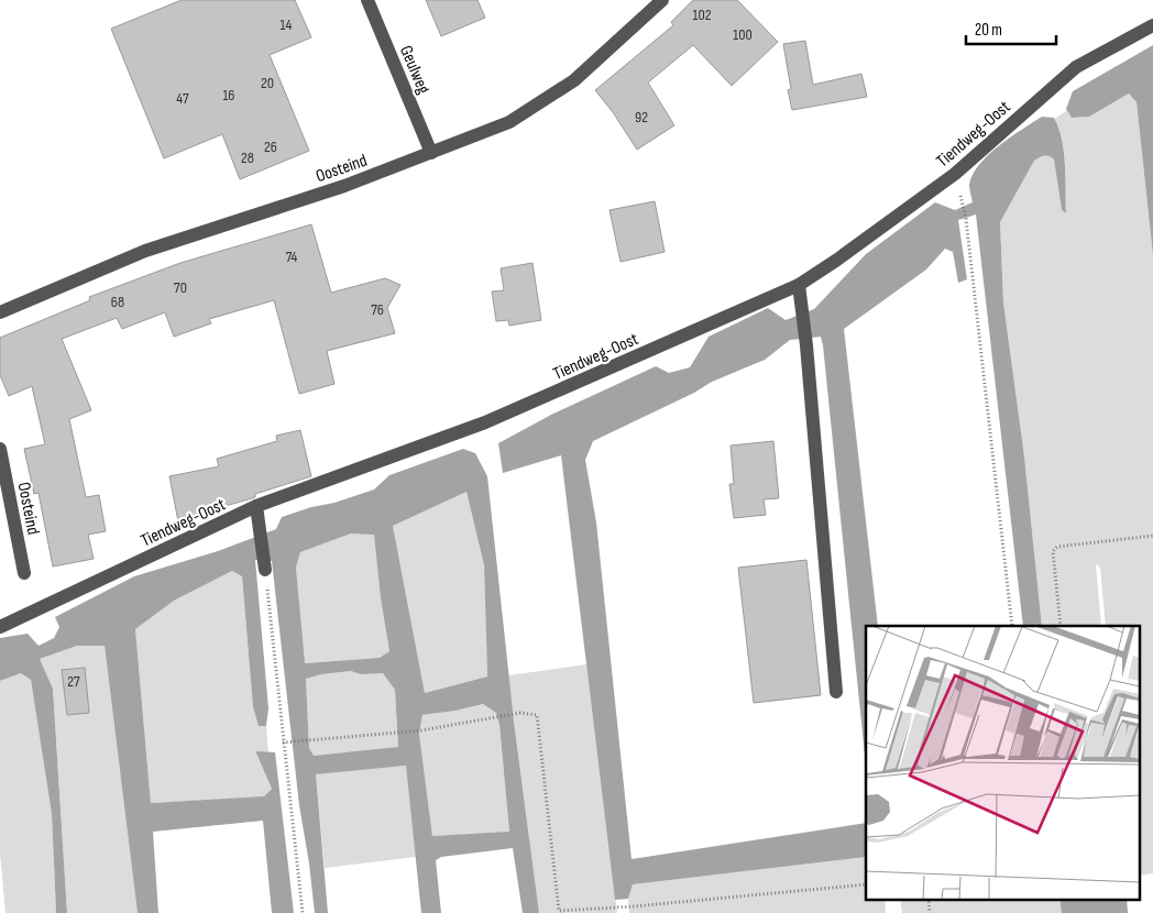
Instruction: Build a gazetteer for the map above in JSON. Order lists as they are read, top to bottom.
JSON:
{
  "streets": {
    "street": ["Geulweg", "Tiendweg-Oost", "Oosteind"]
  },
  "crossings": [
    ["Geulweg", "Oosteind"]
  ],
  "house_numbers": [
    "102",
    "14",
    "100",
    "20",
    "16",
    "47",
    "92",
    "26",
    "28",
    "74",
    "70",
    "68",
    "76",
    "27"
  ],
  "scale_bar": "20 m"
}
